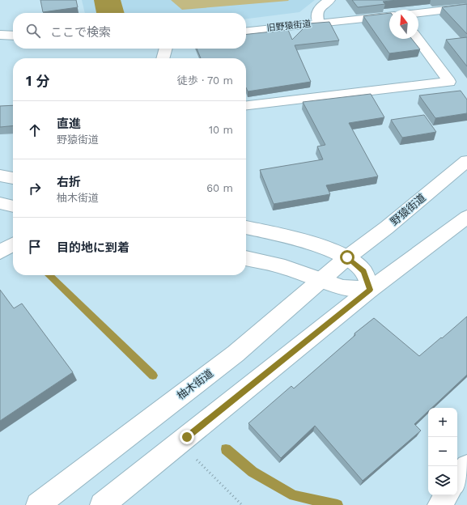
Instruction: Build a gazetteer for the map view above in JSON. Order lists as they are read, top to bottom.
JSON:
{
  "streets": {
    "main road": ["旧野猿街道", "野猿街道", "柚木街道"]
  },
  "crossings": [
    ["野猿街道", "柚木街道"]
  ],
  "north": "top",
  "page": {
    "search": "ここで検索",
    "heading": ["1 分", "徒歩 · 70 m"],
    "list": [
      ["直進", "野猿街道", "10 m"],
      ["右折", "柚木街道", "60 m"],
      "目的地に到着"
    ],
    "map_buttons": ["+", "−"]
  }
}
